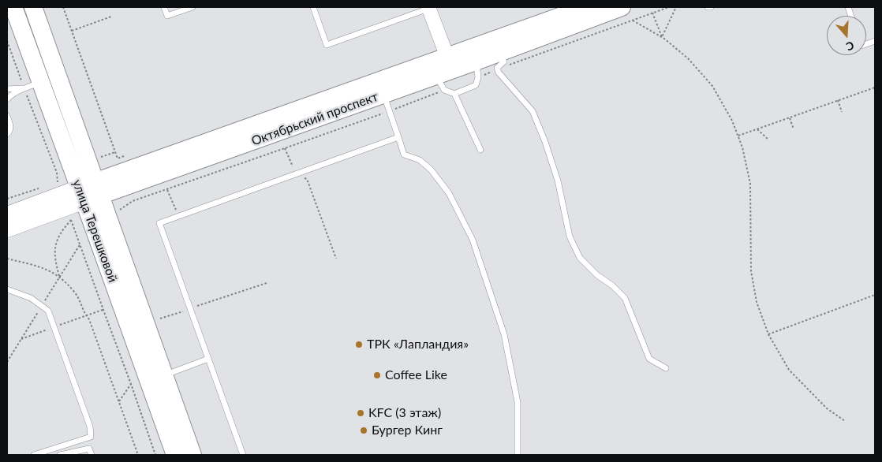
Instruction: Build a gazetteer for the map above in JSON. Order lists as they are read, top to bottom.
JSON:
{
  "streets": {
    "main road": ["Октябрьский проспект", "улица Терешковой"]
  },
  "crossings": [
    ["Октябрьский проспект", "улица Терешковой"]
  ],
  "places": [
    "ТРК «Лапландия»",
    "Coffee Like",
    "KFC (3 этаж)",
    "Бургер Кинг"
  ],
  "north": "bottom"
}
